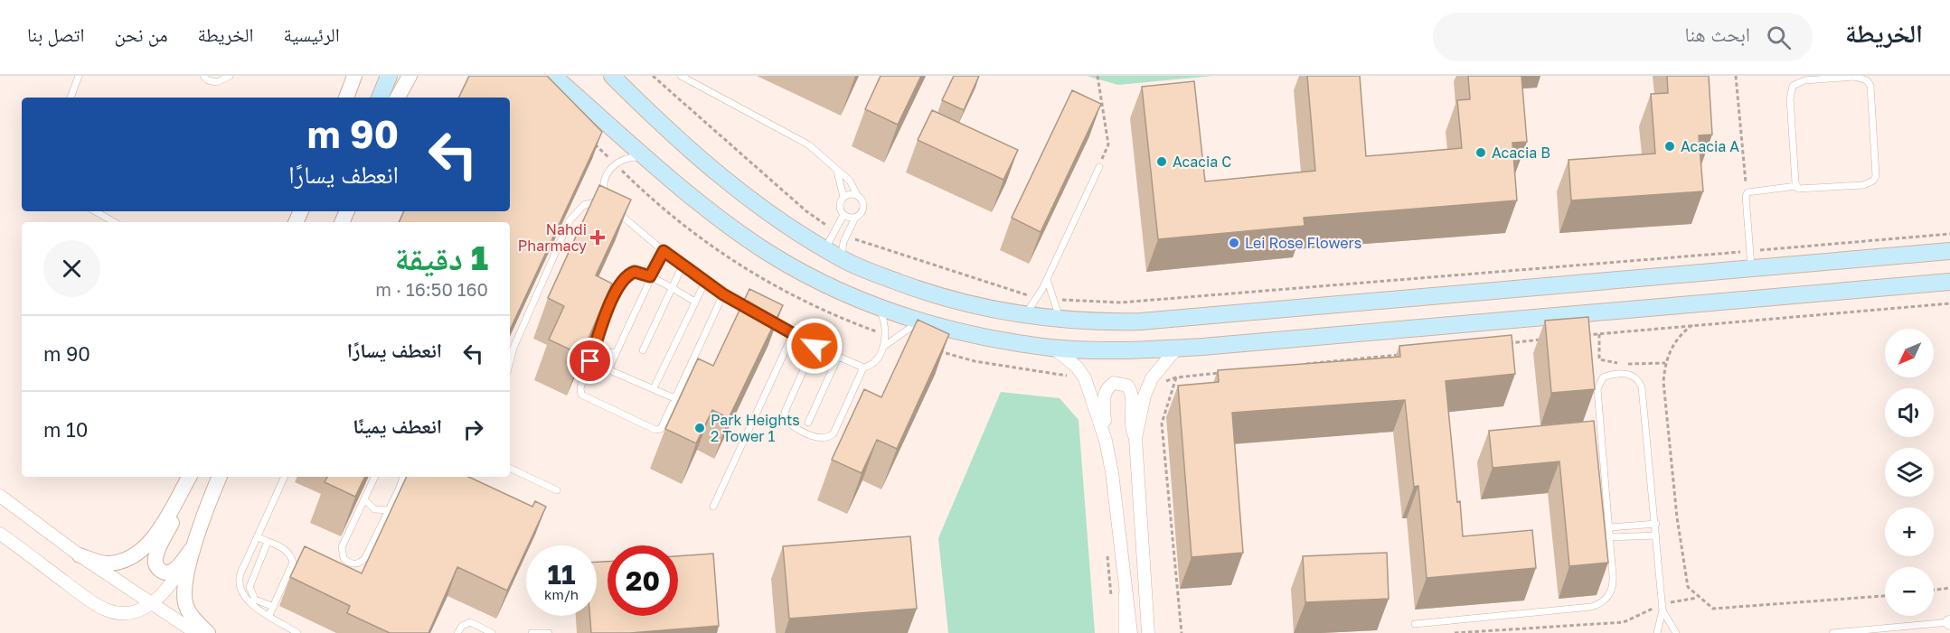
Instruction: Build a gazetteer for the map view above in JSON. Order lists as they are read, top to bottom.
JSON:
{
  "places": {
    "other": [
      "Acacia A",
      "Acacia B",
      "Acacia C",
      "Lei Rose Flowers",
      "Park Heights 2 Tower 1"
    ],
    "health": ["Nahdi Pharmacy"]
  },
  "north": "bottom left",
  "page": {
    "header": "الخريطة",
    "search": "ابحث هنا",
    "nav": [
      "الرئيسية",
      "الخريطة",
      "من نحن",
      "اتصل بنا"
    ],
    "turn": ["90 m", "انعطف يسارًا"],
    "heading": ["1 دقيقة", "160 m · 16:50"],
    "list": [
      {
        "name": "انعطف يسارًا",
        "value": "90 m"
      },
      {
        "name": "انعطف يمينًا",
        "value": "10 m"
      }
    ],
    "map_buttons": ["+", "−"],
    "speed": "11 km/h",
    "limit": "20"
  }
}
